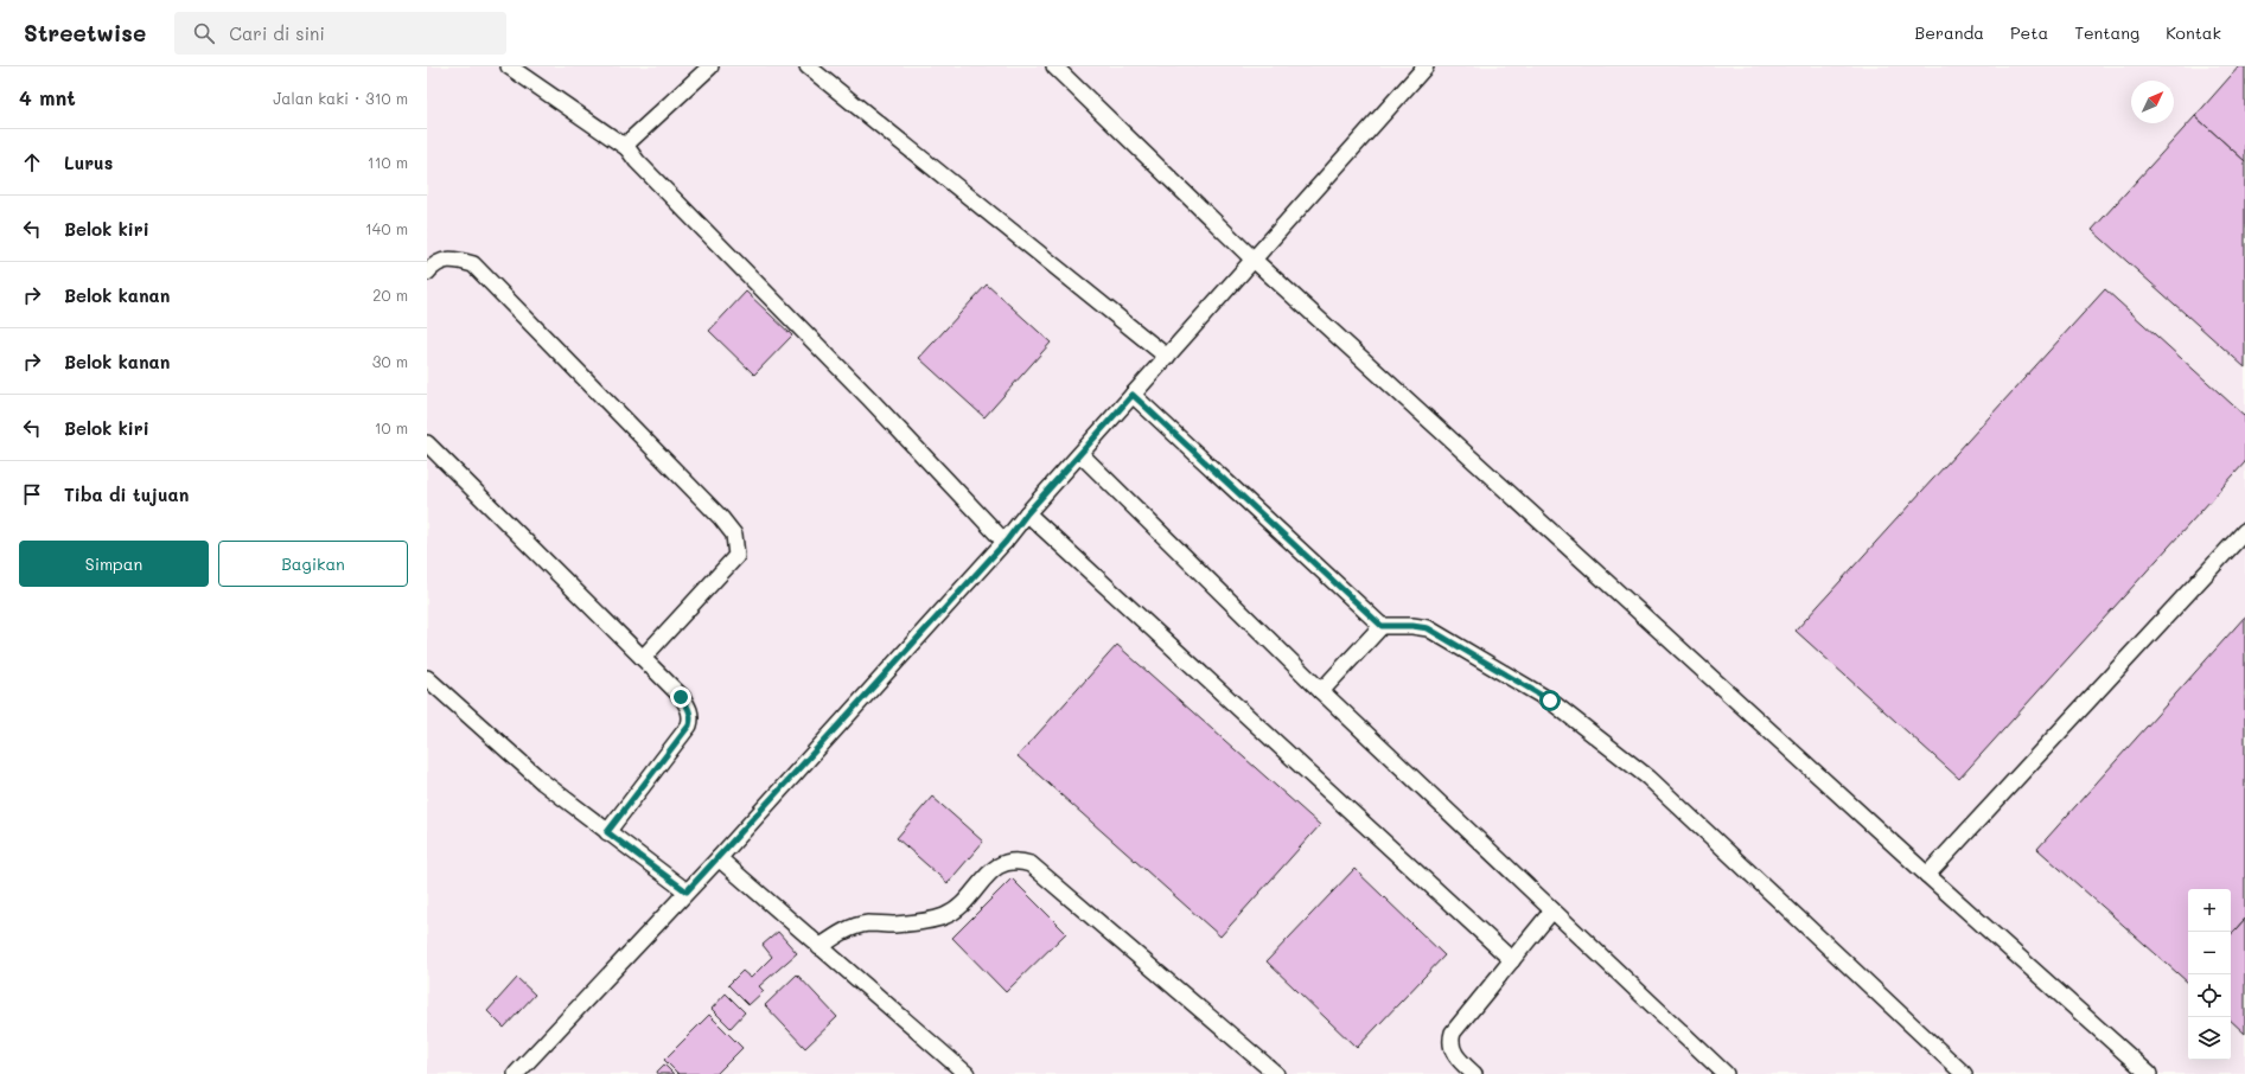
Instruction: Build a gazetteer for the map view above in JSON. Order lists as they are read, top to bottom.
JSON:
{
  "north": "top right",
  "page": {
    "header": "Streetwise",
    "search": "Cari di sini",
    "nav": [
      "Beranda",
      "Peta",
      "Tentang",
      "Kontak"
    ],
    "heading": ["4 mnt", "Jalan kaki · 310 m"],
    "list": [
      ["Lurus", "110 m"],
      ["Belok kiri", "140 m"],
      ["Belok kanan", "20 m"],
      ["Belok kanan", "30 m"],
      ["Belok kiri", "10 m"],
      "Tiba di tujuan"
    ],
    "buttons": ["Simpan", "Bagikan"],
    "map_buttons": ["+", "−"]
  }
}
